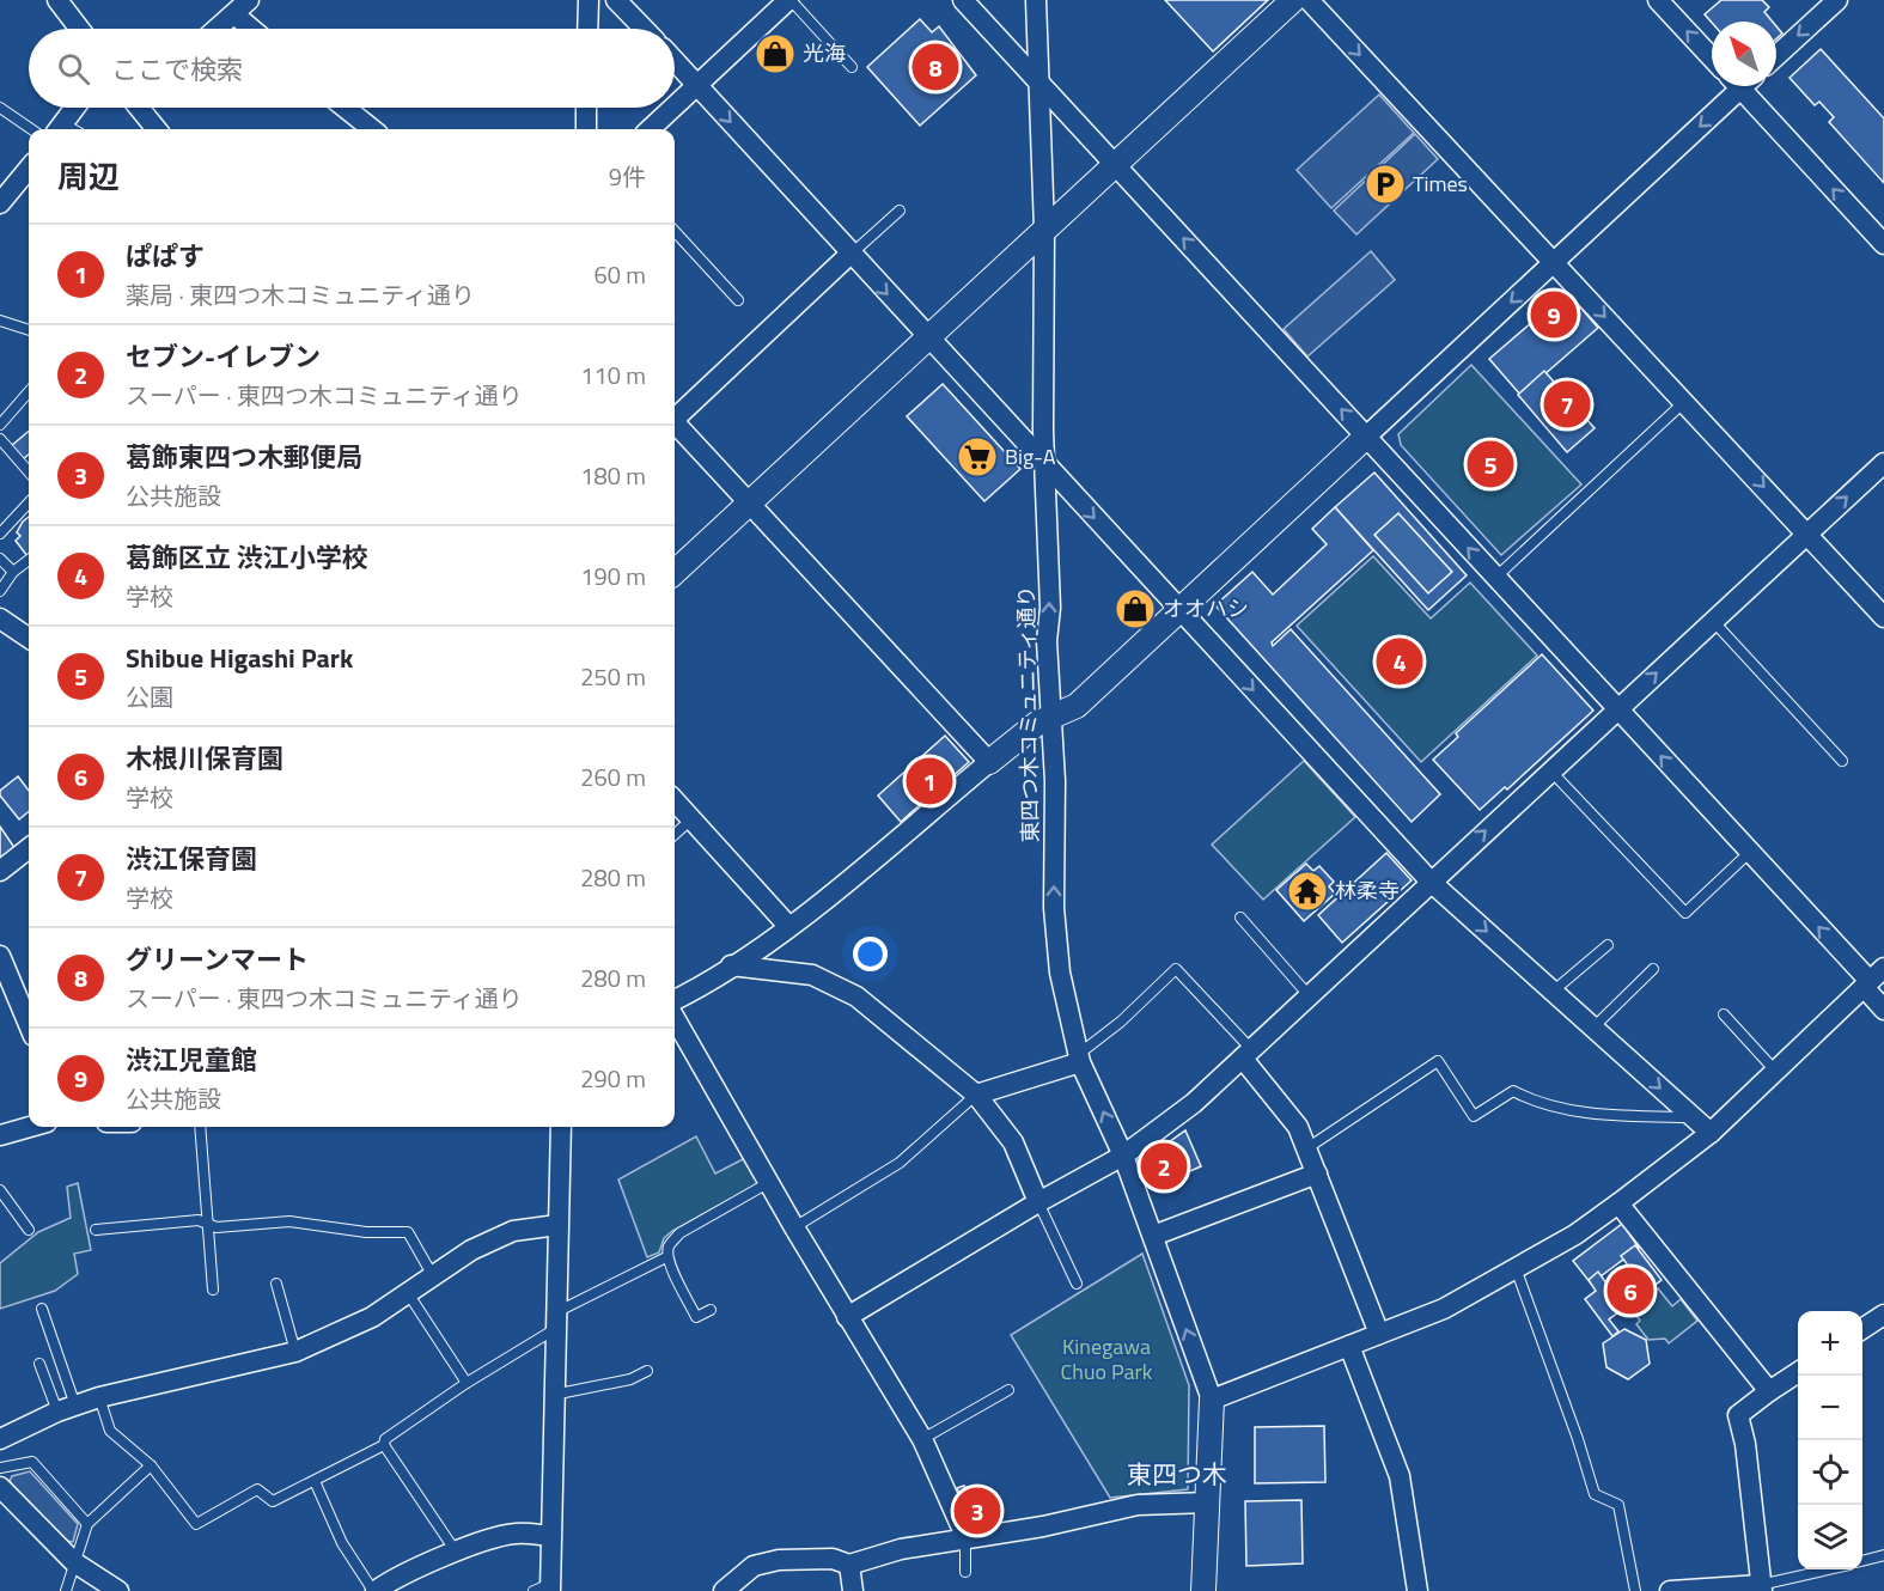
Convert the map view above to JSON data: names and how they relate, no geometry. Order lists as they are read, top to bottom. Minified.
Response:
{"streets":{"street":["東四つ木コミュニティ通り"]},"one_way":["東四つ木コミュニティ通り"],"districts":["東四つ木"],"parks":["Kinegawa Chuo Park"],"places":{"shop":["光海","オオハシ"],"parking":["Times"],"supermarket":["Big-A"],"temple":["林柔寺"]},"north":"top left","page":{"search":"ここで検索","pins":["8","9","7","5","4","1","2","6","3"],"heading":["周辺","9件"],"list":[{"mark":"1","name":"ぱぱす","note":"薬局 · 東四つ木コミュニティ通り","value":"60 m"},{"mark":"2","name":"セブン-イレブン","note":"スーパー · 東四つ木コミュニティ通り","value":"110 m"},{"mark":"3","name":"葛飾東四つ木郵便局","note":"公共施設","value":"180 m"},{"mark":"4","name":"葛飾区立 渋江小学校","note":"学校","value":"190 m"},{"mark":"5","name":"Shibue Higashi Park","note":"公園","value":"250 m"},{"mark":"6","name":"木根川保育園","note":"学校","value":"260 m"},{"mark":"7","name":"渋江保育園","note":"学校","value":"280 m"},{"mark":"8","name":"グリーンマート","note":"スーパー · 東四つ木コミュニティ通り","value":"280 m"},{"mark":"9","name":"渋江児童館","note":"公共施設","value":"290 m"}],"map_buttons":["+","−"]}}
